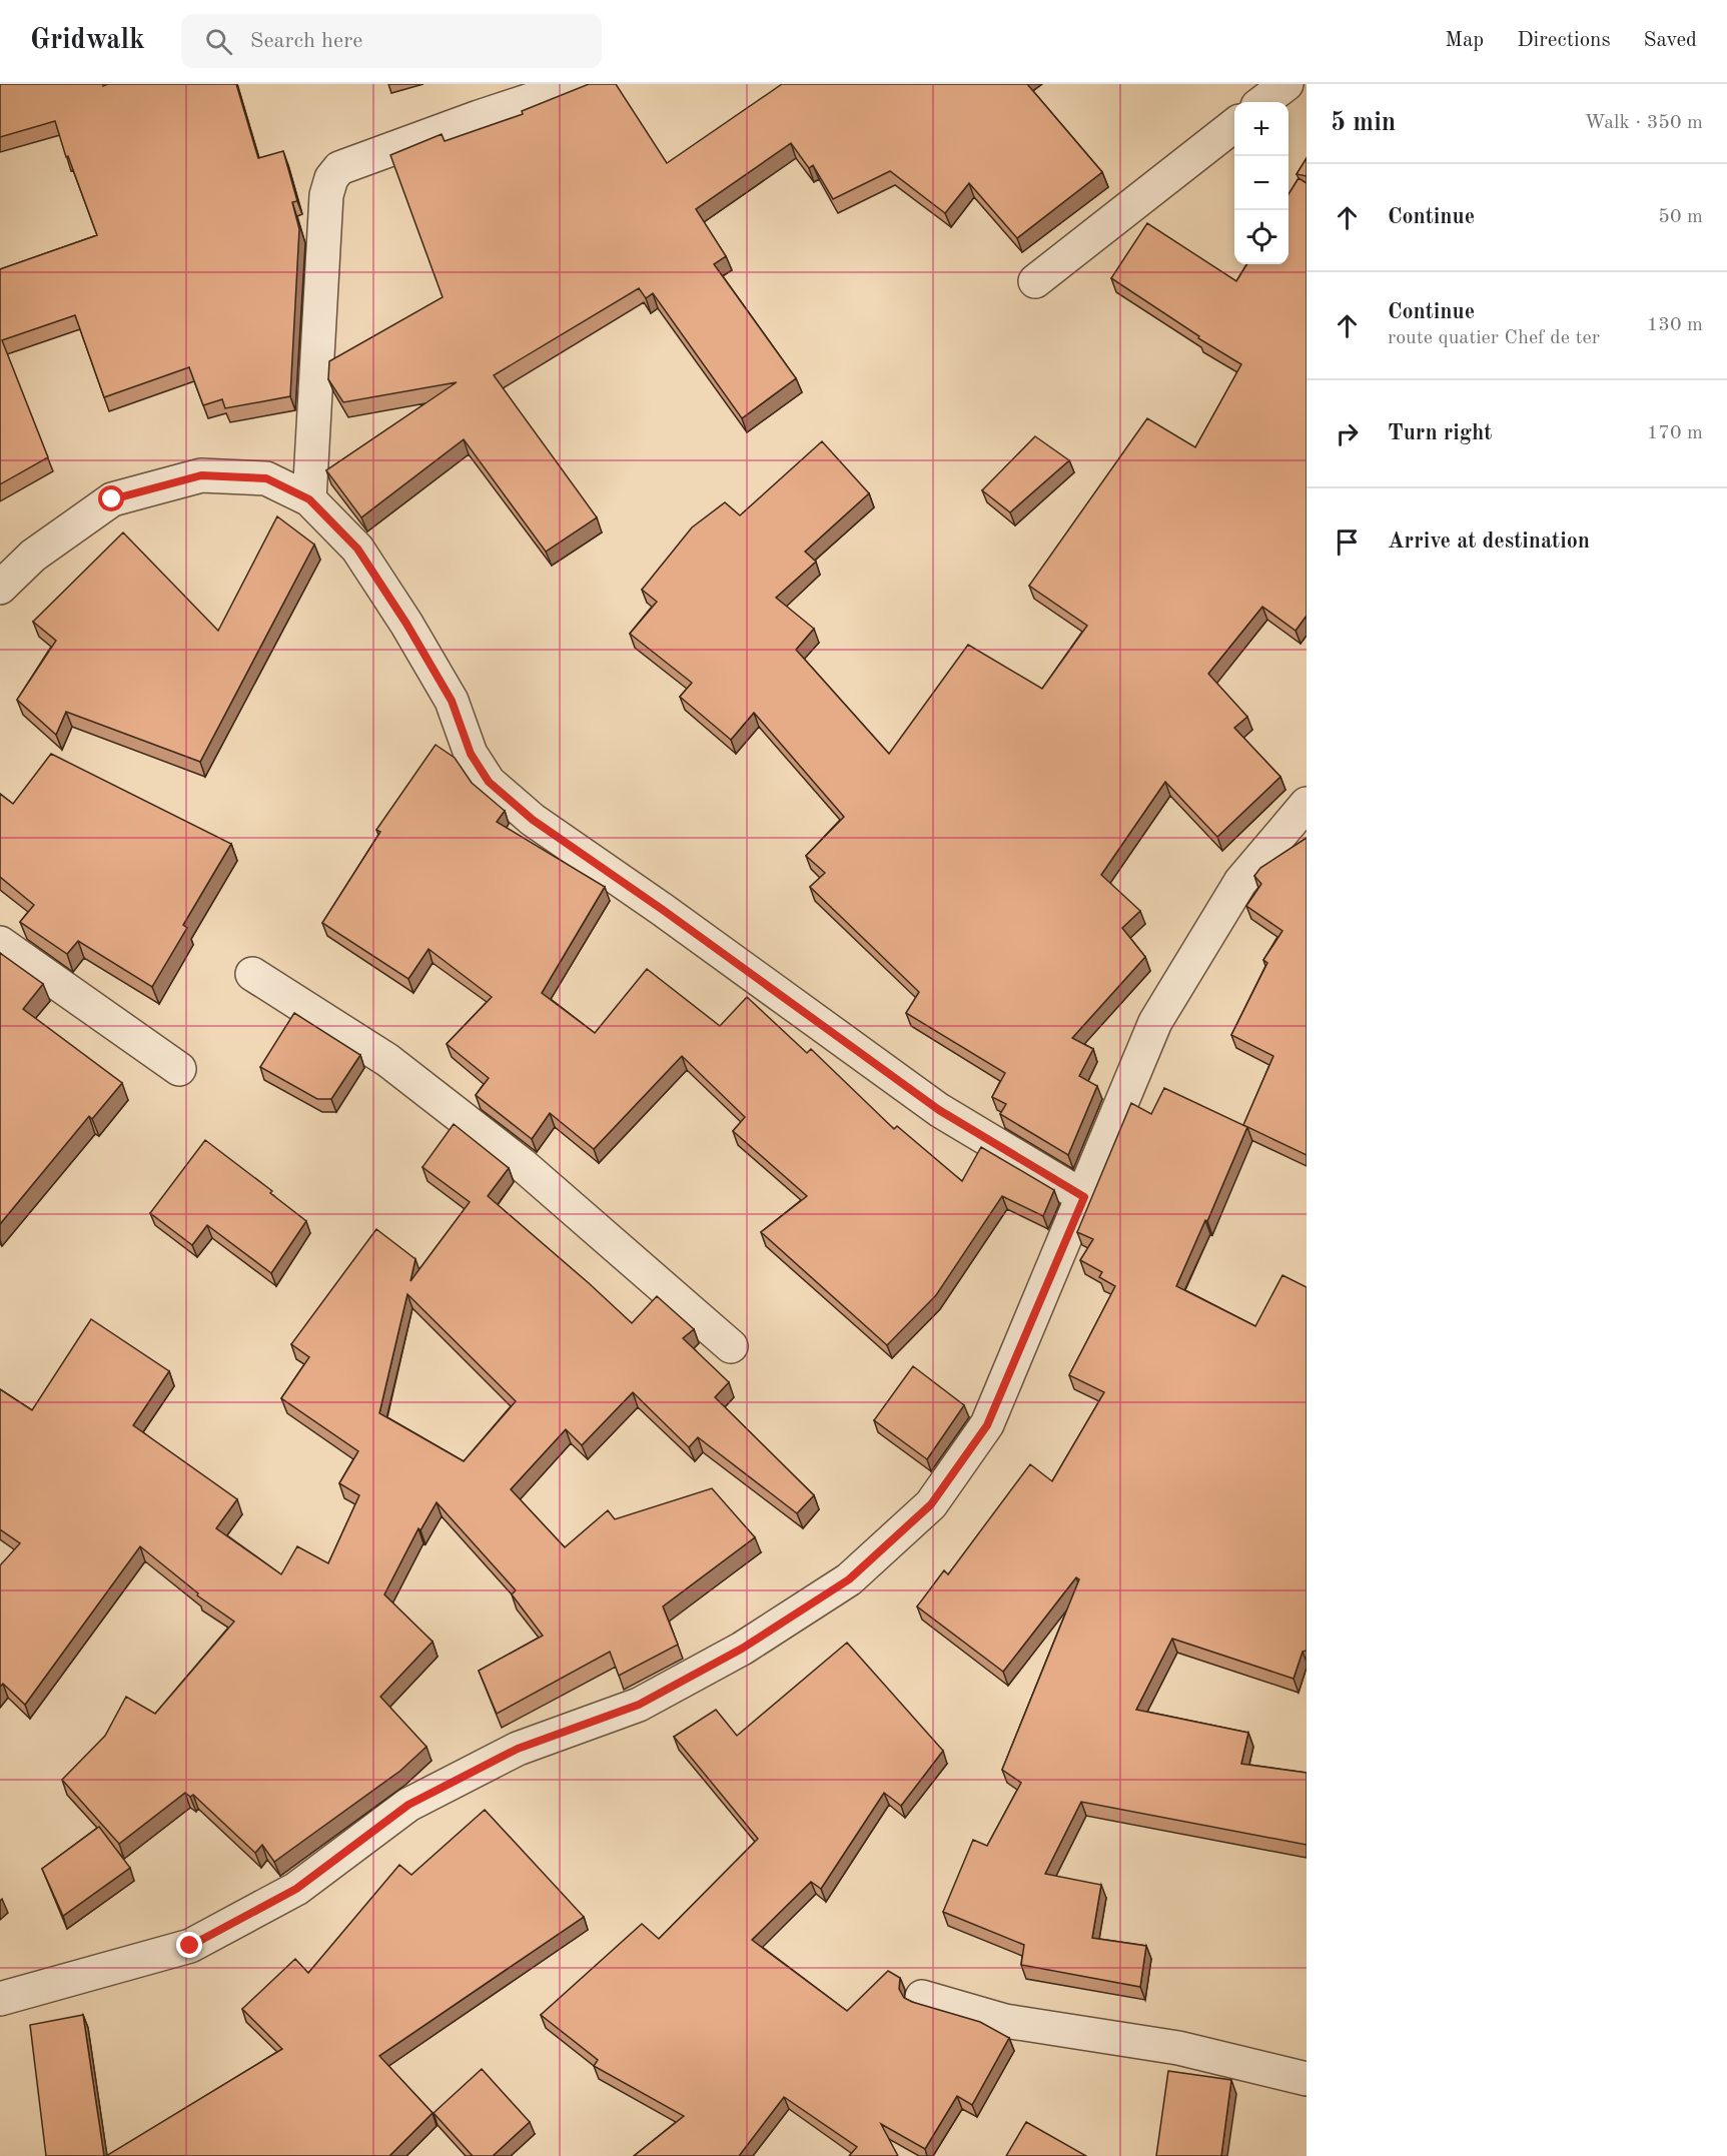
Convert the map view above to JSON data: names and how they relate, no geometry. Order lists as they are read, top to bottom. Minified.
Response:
{"page":{"header":"Gridwalk","search":"Search here","nav":["Map","Directions","Saved"],"heading":["5 min","Walk · 350 m"],"map_buttons":["+","−"],"list":[["Continue","50 m"],["Continue","route quatier Chef de ter","130 m"],["Turn right","170 m"],"Arrive at destination"]}}
